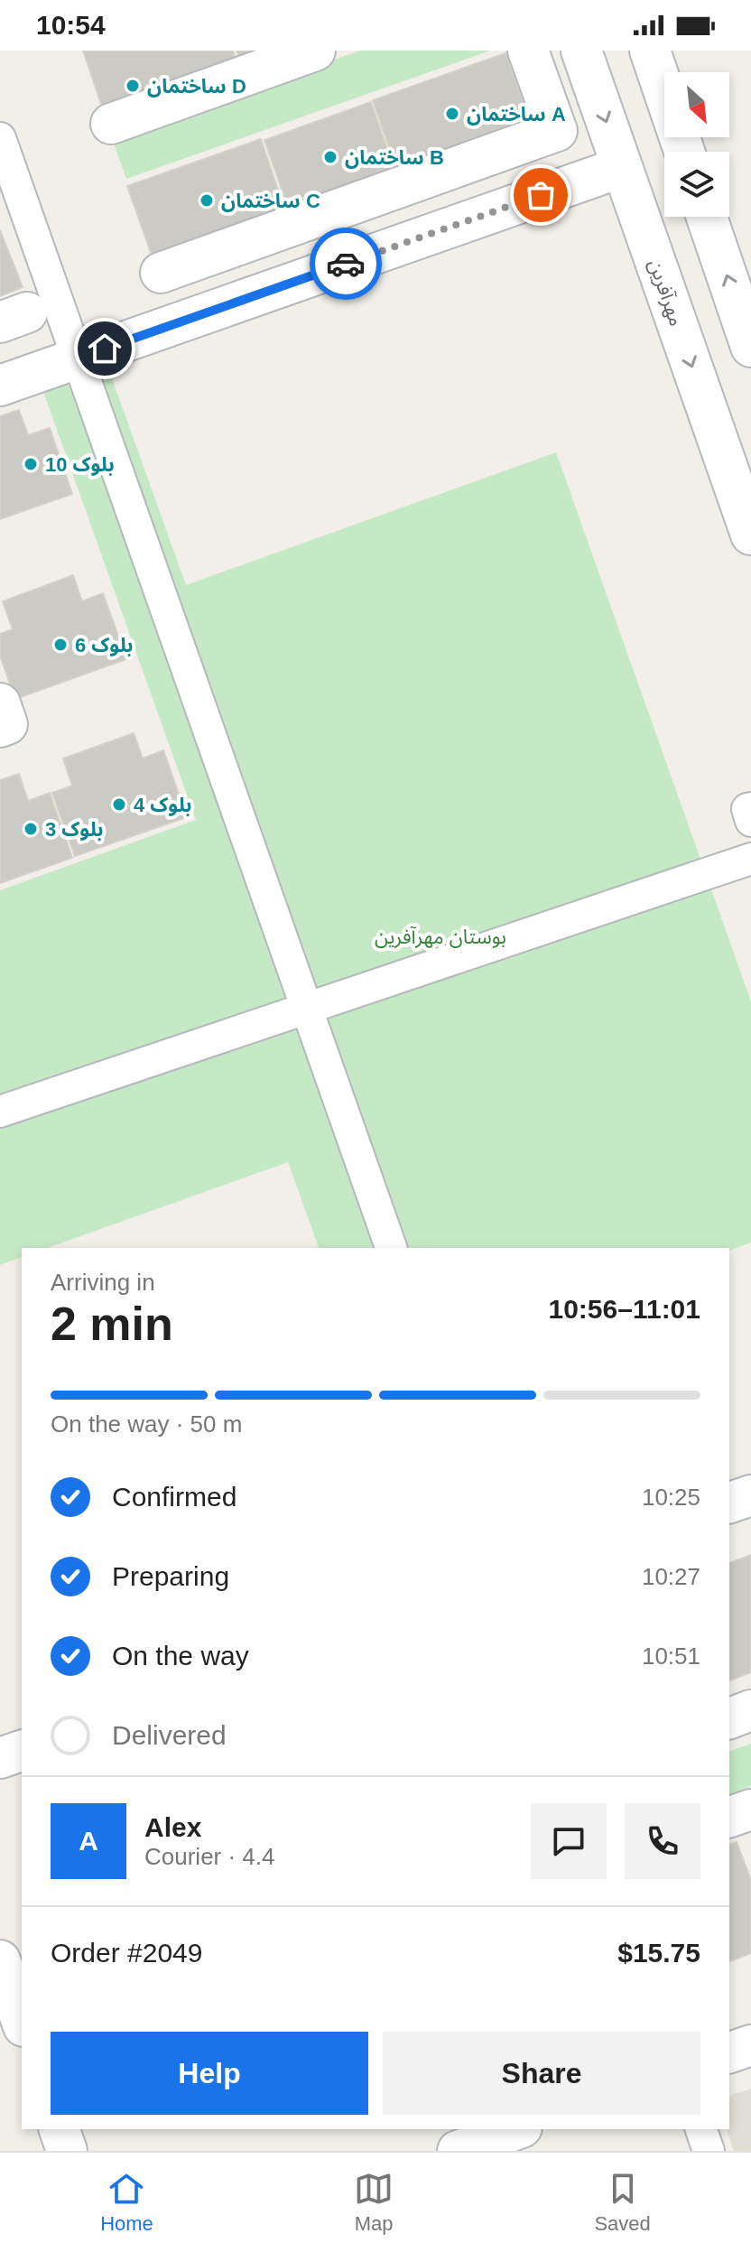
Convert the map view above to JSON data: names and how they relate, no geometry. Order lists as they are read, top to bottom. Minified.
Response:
{"streets":{"street":["مهرآفرین"]},"parks":["بوستان مهرآفرین"],"places":["ساختمان D","ساختمان A","ساختمان B","ساختمان C","بلوک 10","بلوک 6","بلوک 4","بلوک 3"],"north":"bottom right","page":{"status":"10:54","heading":["2 min","Arriving in","10:56–11:01"],"panel":["Alex","Courier · 4.4","Order #2049","$15.75"],"bar":"On the way · 50 m","list":[["Confirmed","10:25"],["Preparing","10:27"],["On the way","10:51"],"Delivered"],"round":"A","buttons":["Help","Share"],"tabs":["Home","Map","Saved"]}}
